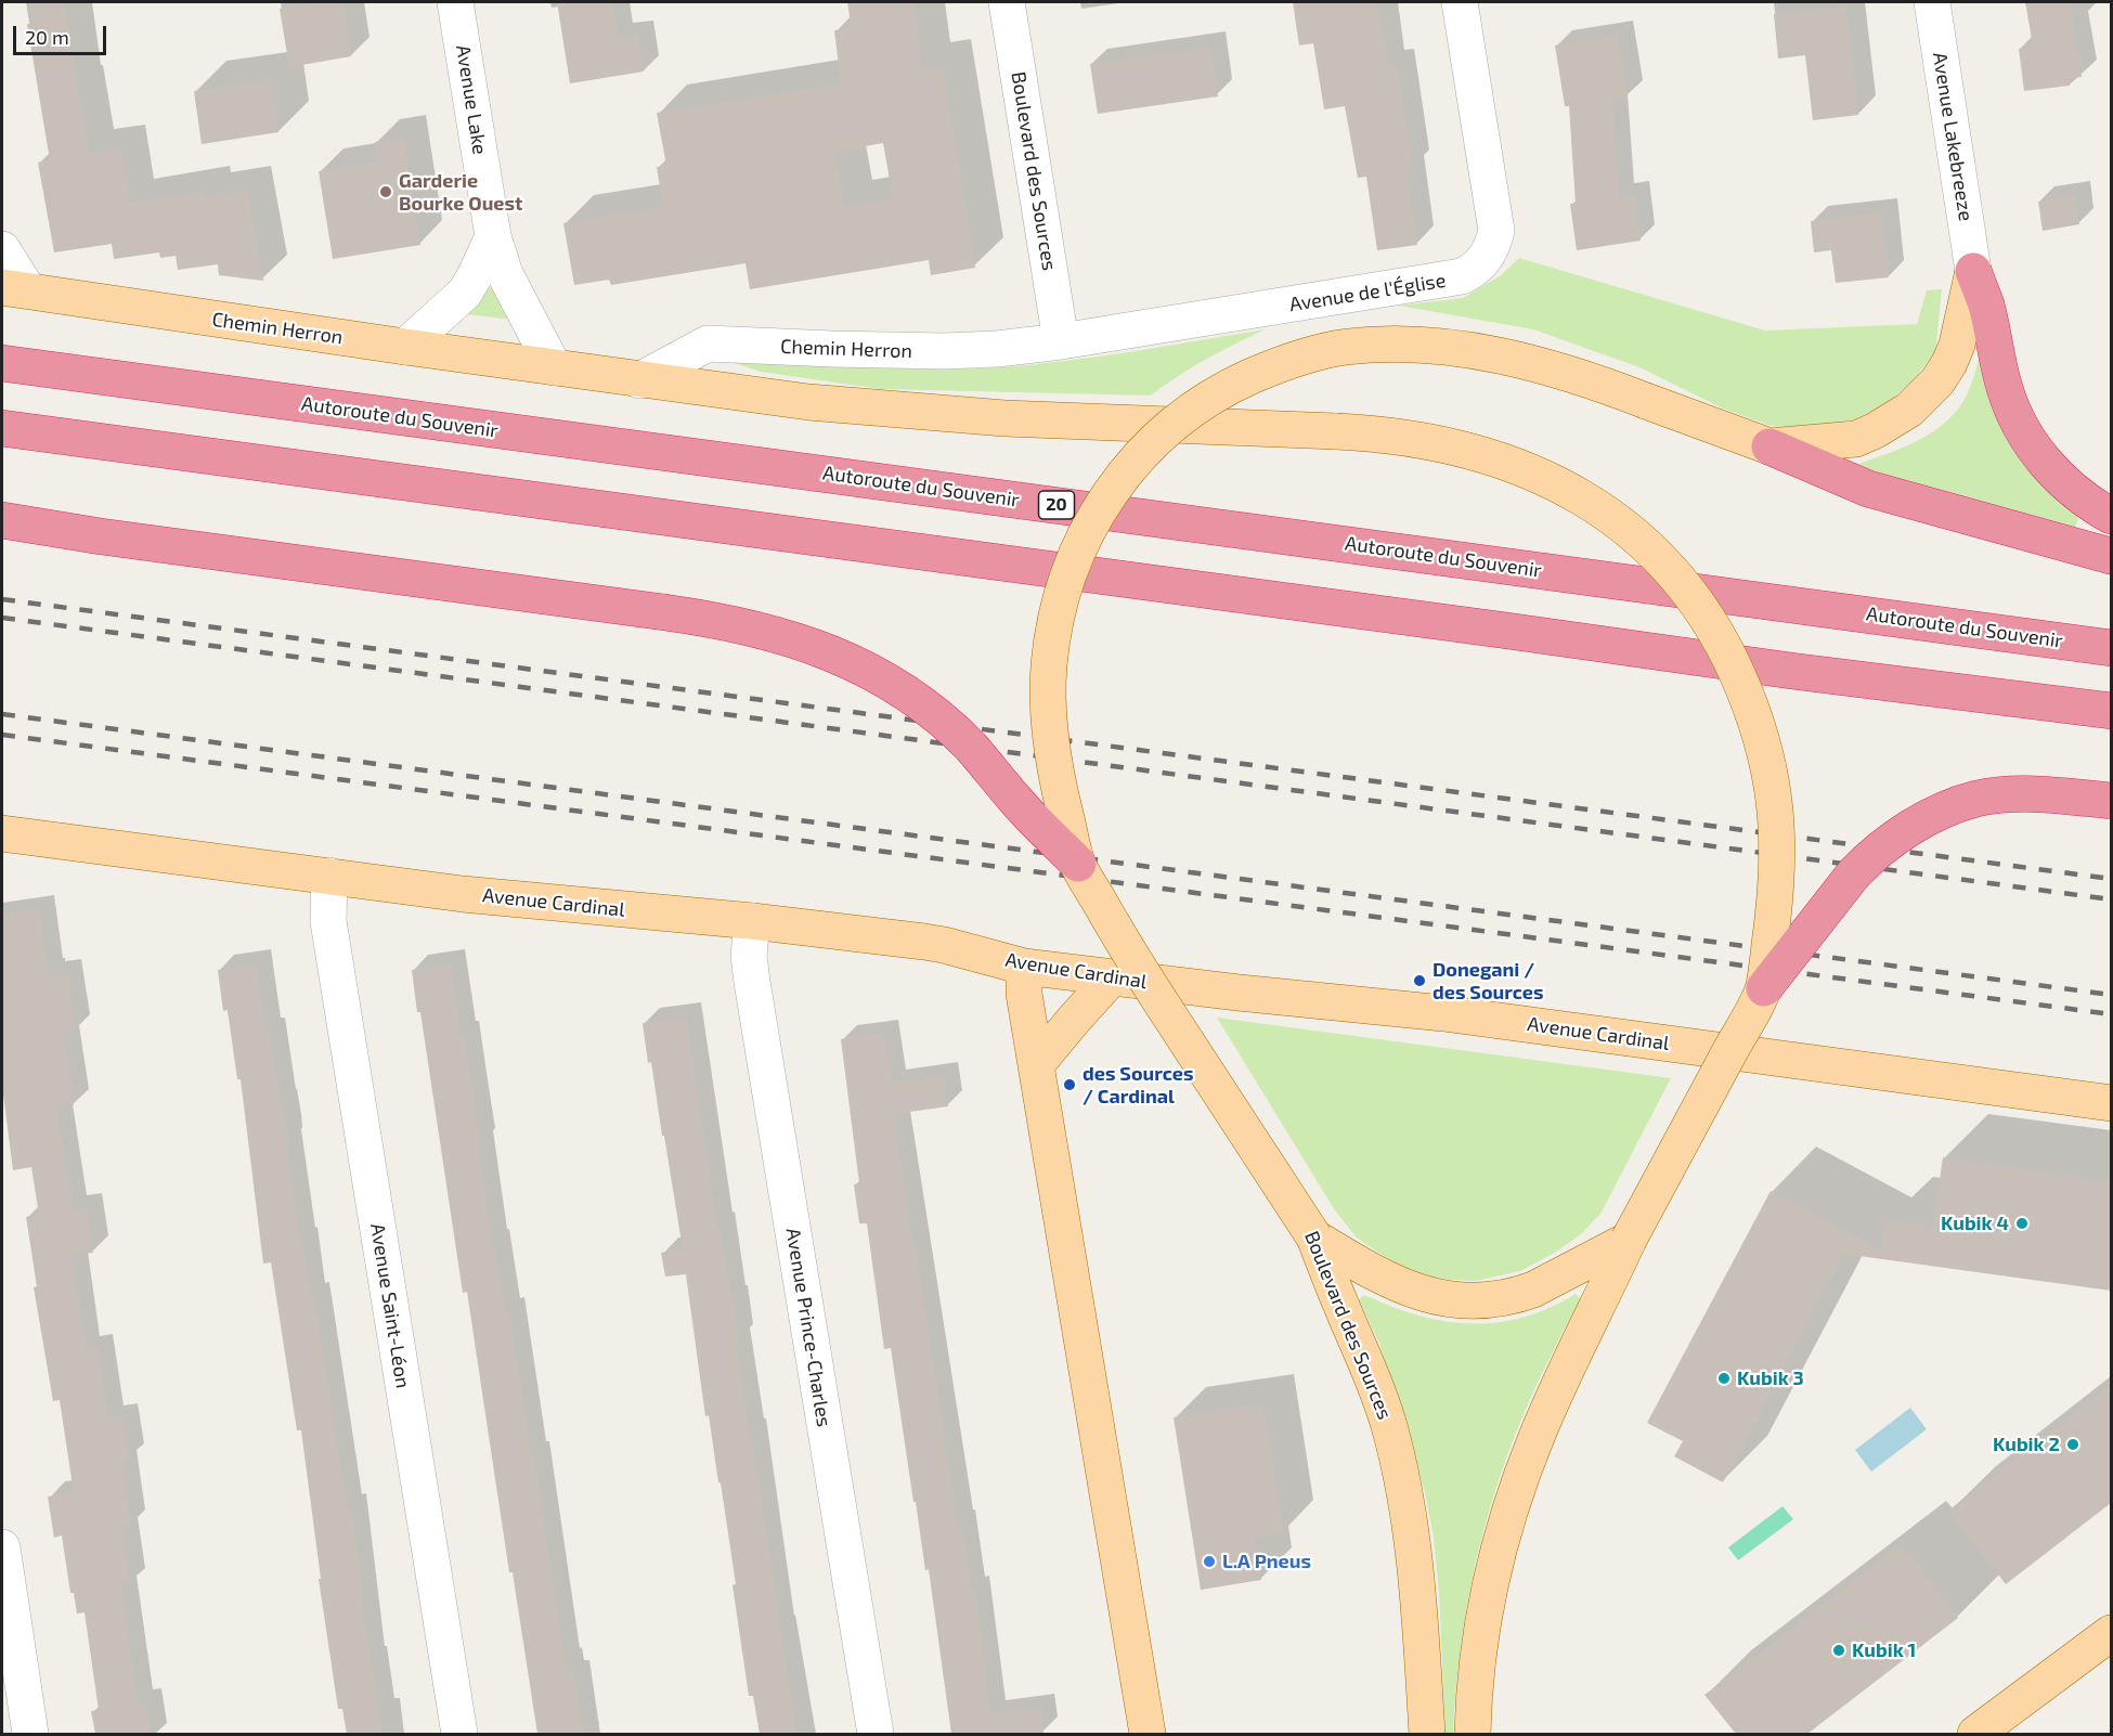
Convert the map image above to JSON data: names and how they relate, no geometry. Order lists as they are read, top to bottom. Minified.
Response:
{"streets":{"highway":["Autoroute du Souvenir","20"],"main road":["Boulevard des Sources","Chemin Herron","Avenue Cardinal"],"street":["Avenue Lake","Avenue Lakebreeze","Avenue de l'Église","Avenue Saint-Léon","Avenue Prince-Charles"]},"crossings":[["Avenue Lake","Chemin Herron"],["Boulevard des Sources","Avenue de l'Église"],["Boulevard des Sources","Chemin Herron"],["Avenue de l'Église","Chemin Herron"],["Avenue Cardinal","Avenue Saint-Léon"],["Avenue Cardinal","Avenue Prince-Charles"]],"places":["Garderie Bourke Ouest","Donegani / des Sources","des Sources / Cardinal","Kubik 4","Kubik 3","Kubik 2","L.A Pneus","Kubik 1"],"scale_bar":"20 m"}
